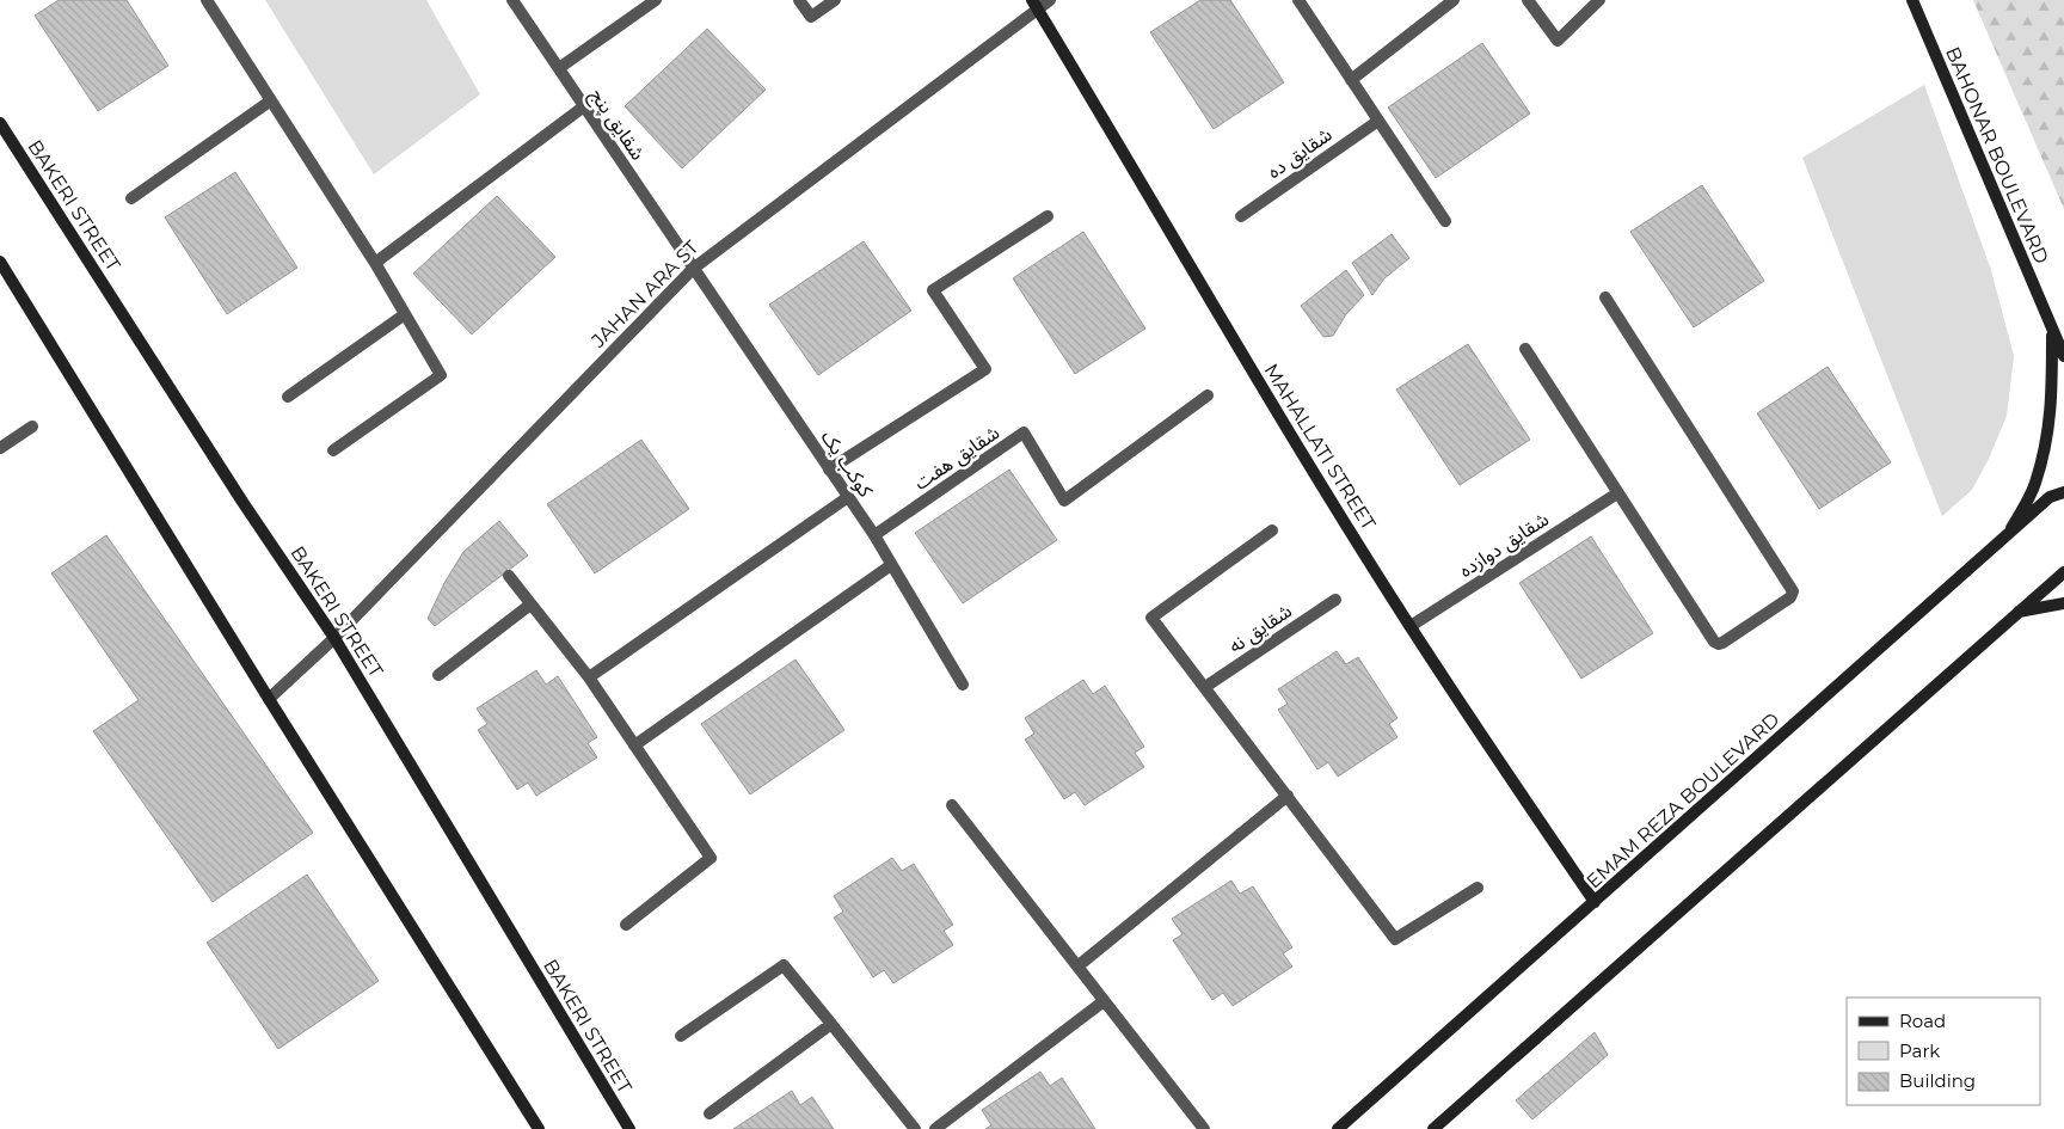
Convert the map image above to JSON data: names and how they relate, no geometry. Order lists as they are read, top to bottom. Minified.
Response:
{"streets":{"street":["شقایق پنج","شقایق ده","BAHONAR BOULEVARD","BAKERI STREET","JAHAN ARA ST","MAHALLATI STREET","شقایق هفت","کوکب یک","شقایق دوازده","شقایق نه","EMAM REZA BOULEVARD"]},"crossings":[["شقایق پنج","JAHAN ARA ST"],["شقایق پنج","کوکب یک"],["BAKERI STREET","JAHAN ARA ST"],["JAHAN ARA ST","MAHALLATI STREET"],["JAHAN ARA ST","کوکب یک"],["MAHALLATI STREET","شقایق دوازده"],["MAHALLATI STREET","EMAM REZA BOULEVARD"],["شقایق هفت","کوکب یک"]],"legend":["Road","Park","Building"]}
